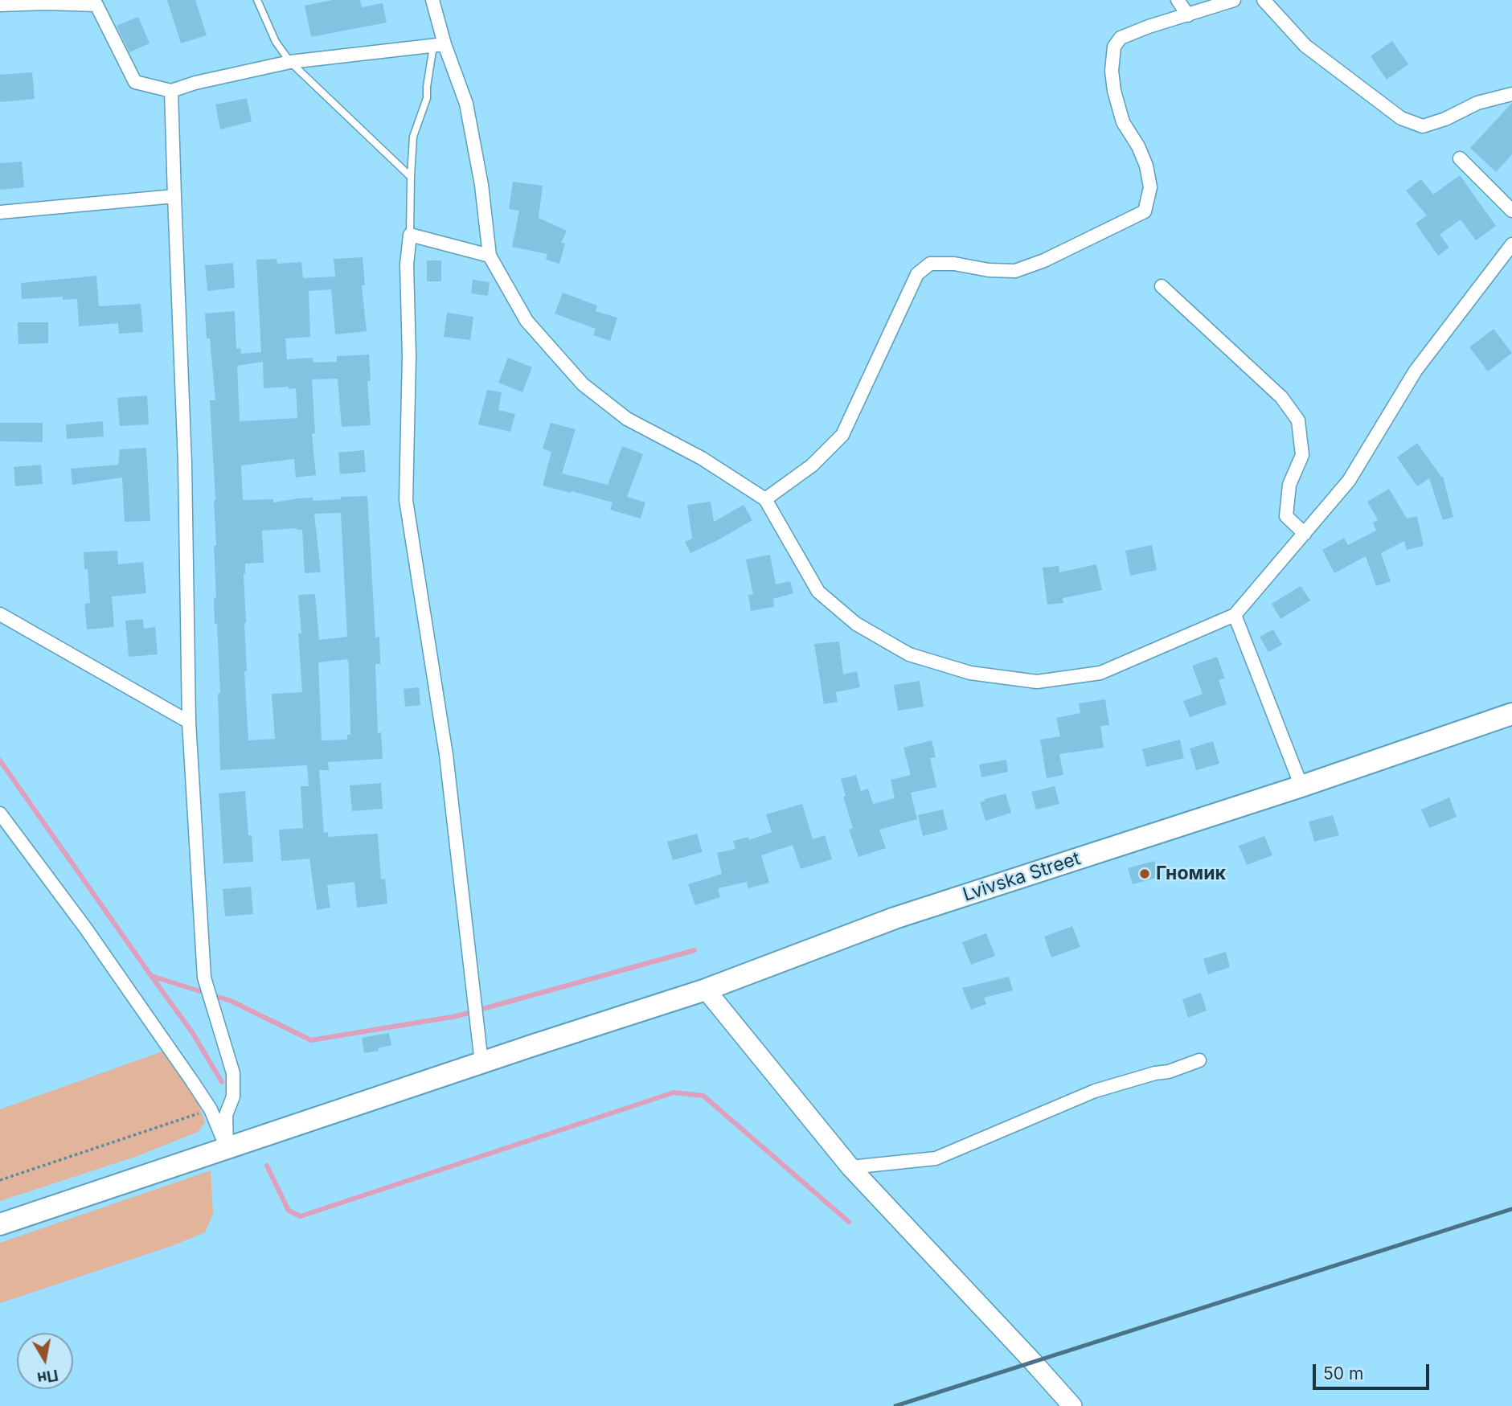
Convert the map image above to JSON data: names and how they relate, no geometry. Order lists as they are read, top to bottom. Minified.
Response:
{"streets":{"main road":["Lvivska Street"]},"places":["Гномик"],"scale_bar":"50 m","north":"bottom"}
